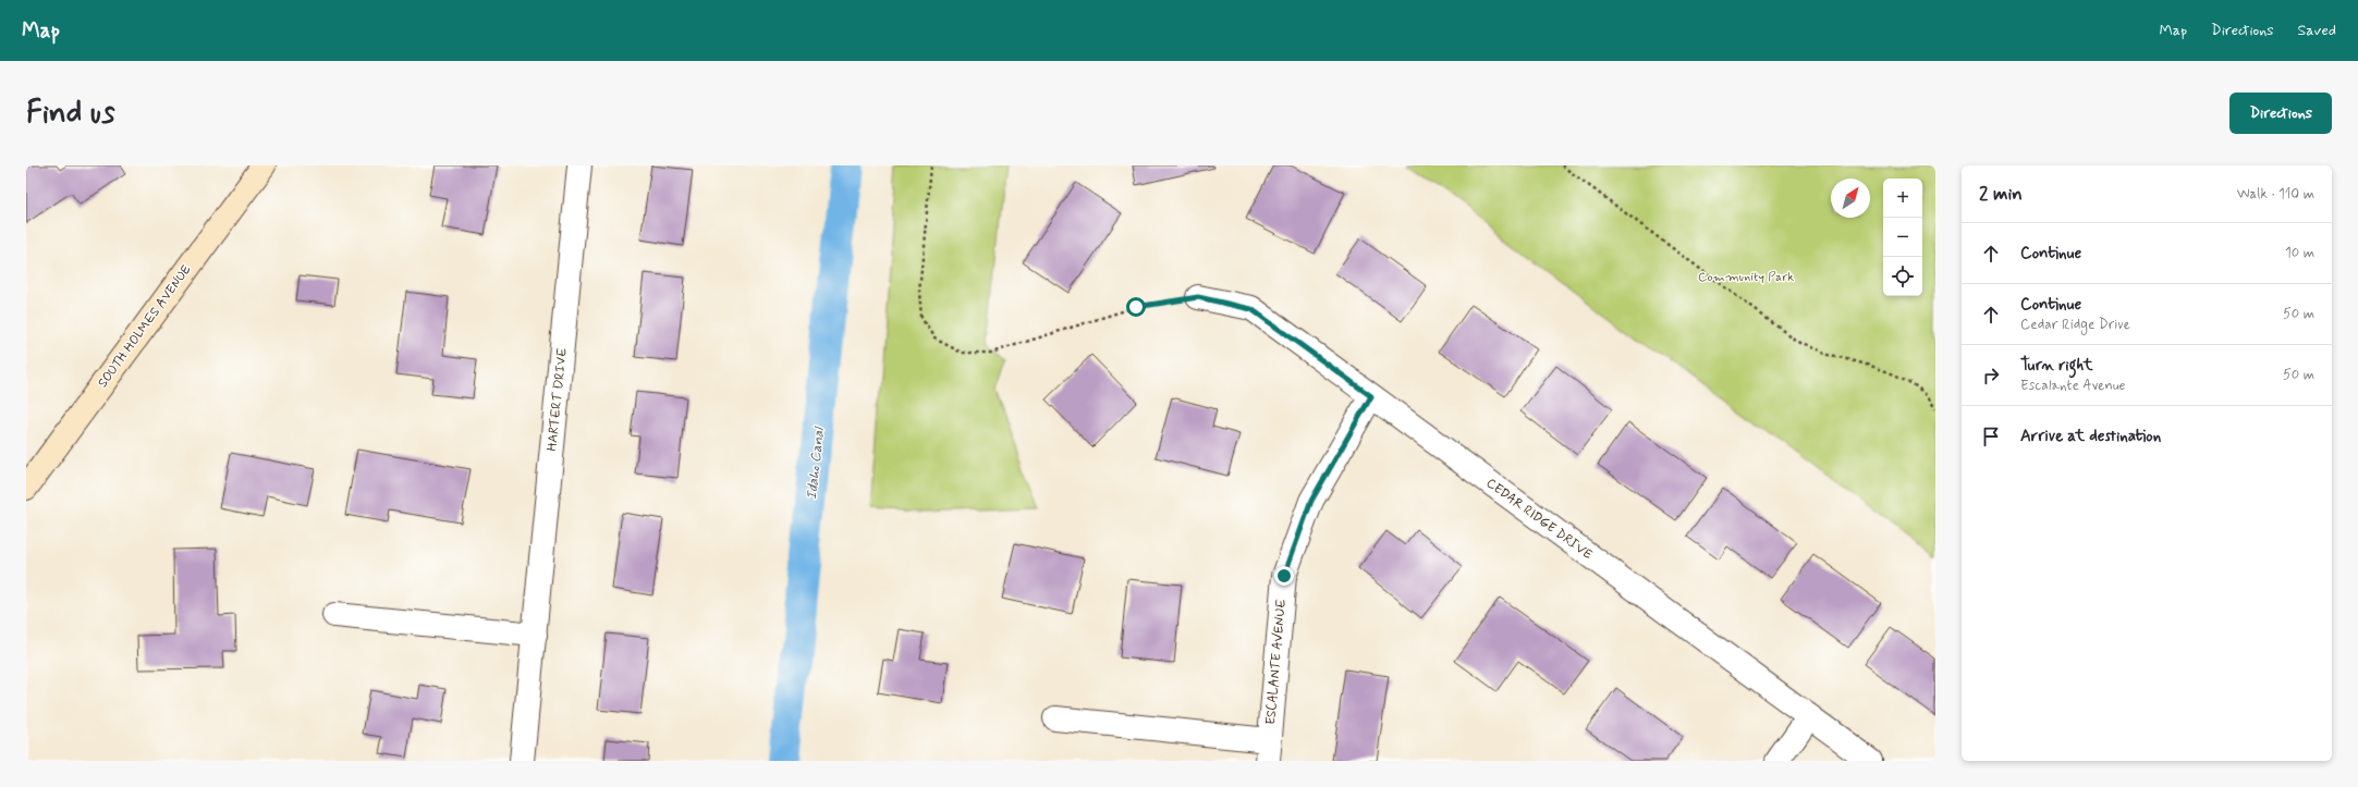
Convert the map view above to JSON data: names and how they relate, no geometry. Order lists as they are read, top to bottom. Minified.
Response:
{"streets":{"main road":["SOUTH HOLMES AVENUE"],"street":["HARTERT DRIVE","CEDAR RIDGE DRIVE","ESCALANTE AVENUE"]},"crossings":[["CEDAR RIDGE DRIVE","ESCALANTE AVENUE"]],"water":["Idaho Canal"],"parks":["Community Park"],"north":"top right","page":{"header":"Map","nav":["Map","Directions","Saved"],"buttons":"Directions","title":"Find us","heading":["2 min","Walk · 110 m"],"map_buttons":["+","−"],"list":[["Continue","10 m"],["Continue","Cedar Ridge Drive","50 m"],["Turn right","Escalante Avenue","50 m"],"Arrive at destination"]}}
